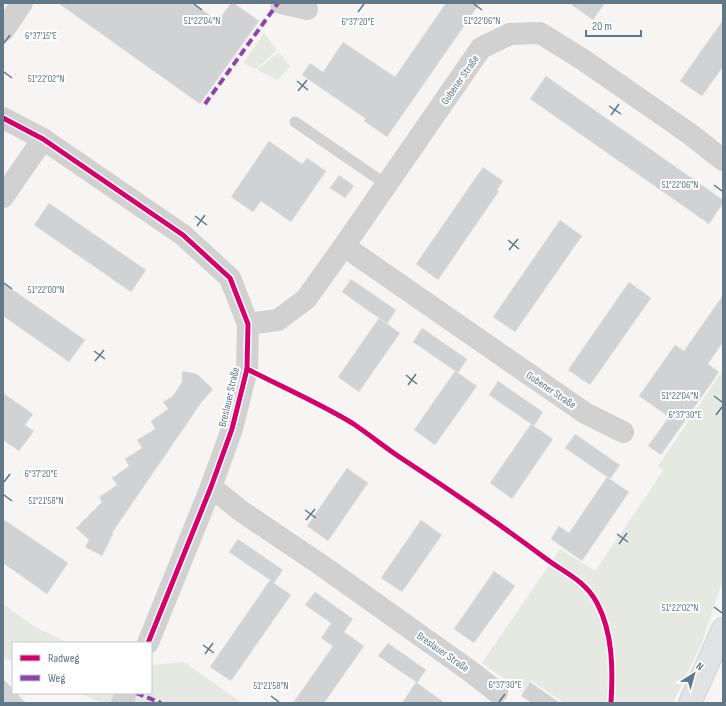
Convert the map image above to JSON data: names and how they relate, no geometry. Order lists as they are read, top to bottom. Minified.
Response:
{"streets":{"street":["Gubener Straße","Breslauer Straße"]},"crossings":[["Gubener Straße","Breslauer Straße"]],"legend":["Radweg","Weg"],"scale_bar":"20 m","north":"top right","coordinates":["51°22'06\"N","51°22'04\"N","6°37'20\"E","6°37'15\"E","51°22'02\"N","51°22'00\"N","6°37'30\"E","51°21'58\"N"]}
